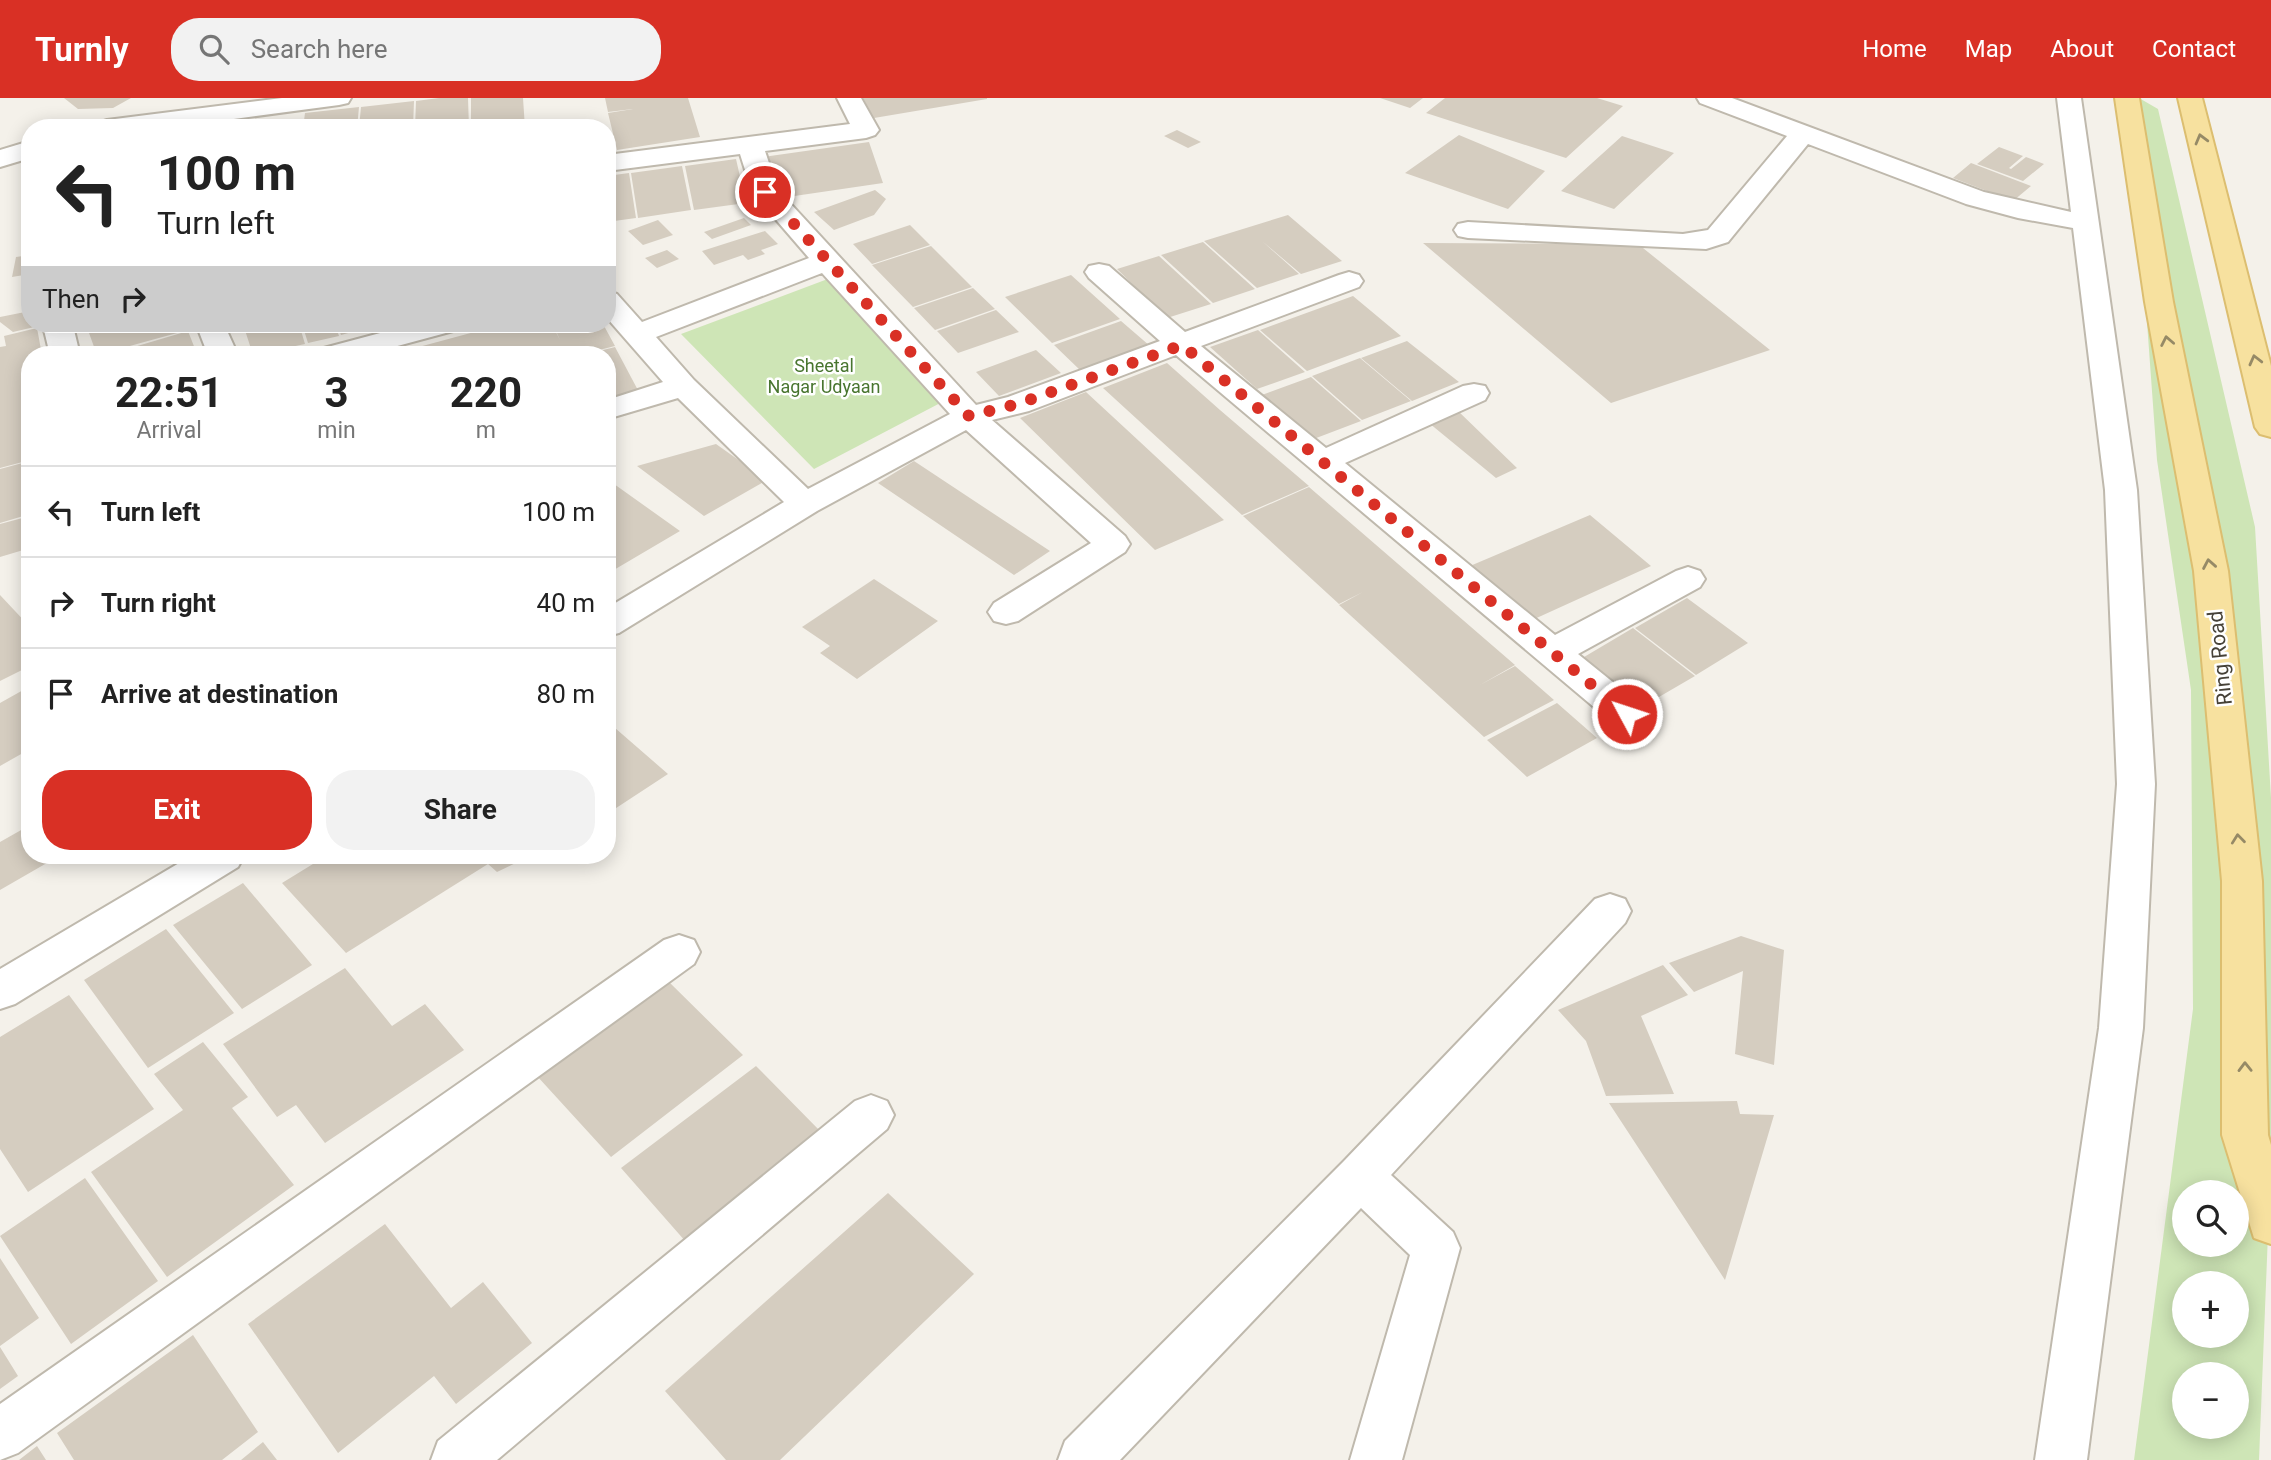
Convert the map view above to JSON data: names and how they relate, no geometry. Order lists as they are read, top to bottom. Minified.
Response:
{"streets":{"main road":["Ring Road"]},"one_way":["Ring Road"],"parks":["Sheetal Nagar Udyaan"],"page":{"header":"Turnly","search":"Search here","nav":["Home","Map","About","Contact"],"turn":["100 m","Turn left"],"then":"Then","eta":["22:51","Arrival","3","min","220","m"],"list":[{"name":"Turn left","value":"100 m"},{"name":"Turn right","value":"40 m"},{"name":"Arrive at destination","value":"80 m"}],"buttons":["Exit","Share"],"map_buttons":["+","−"]}}
